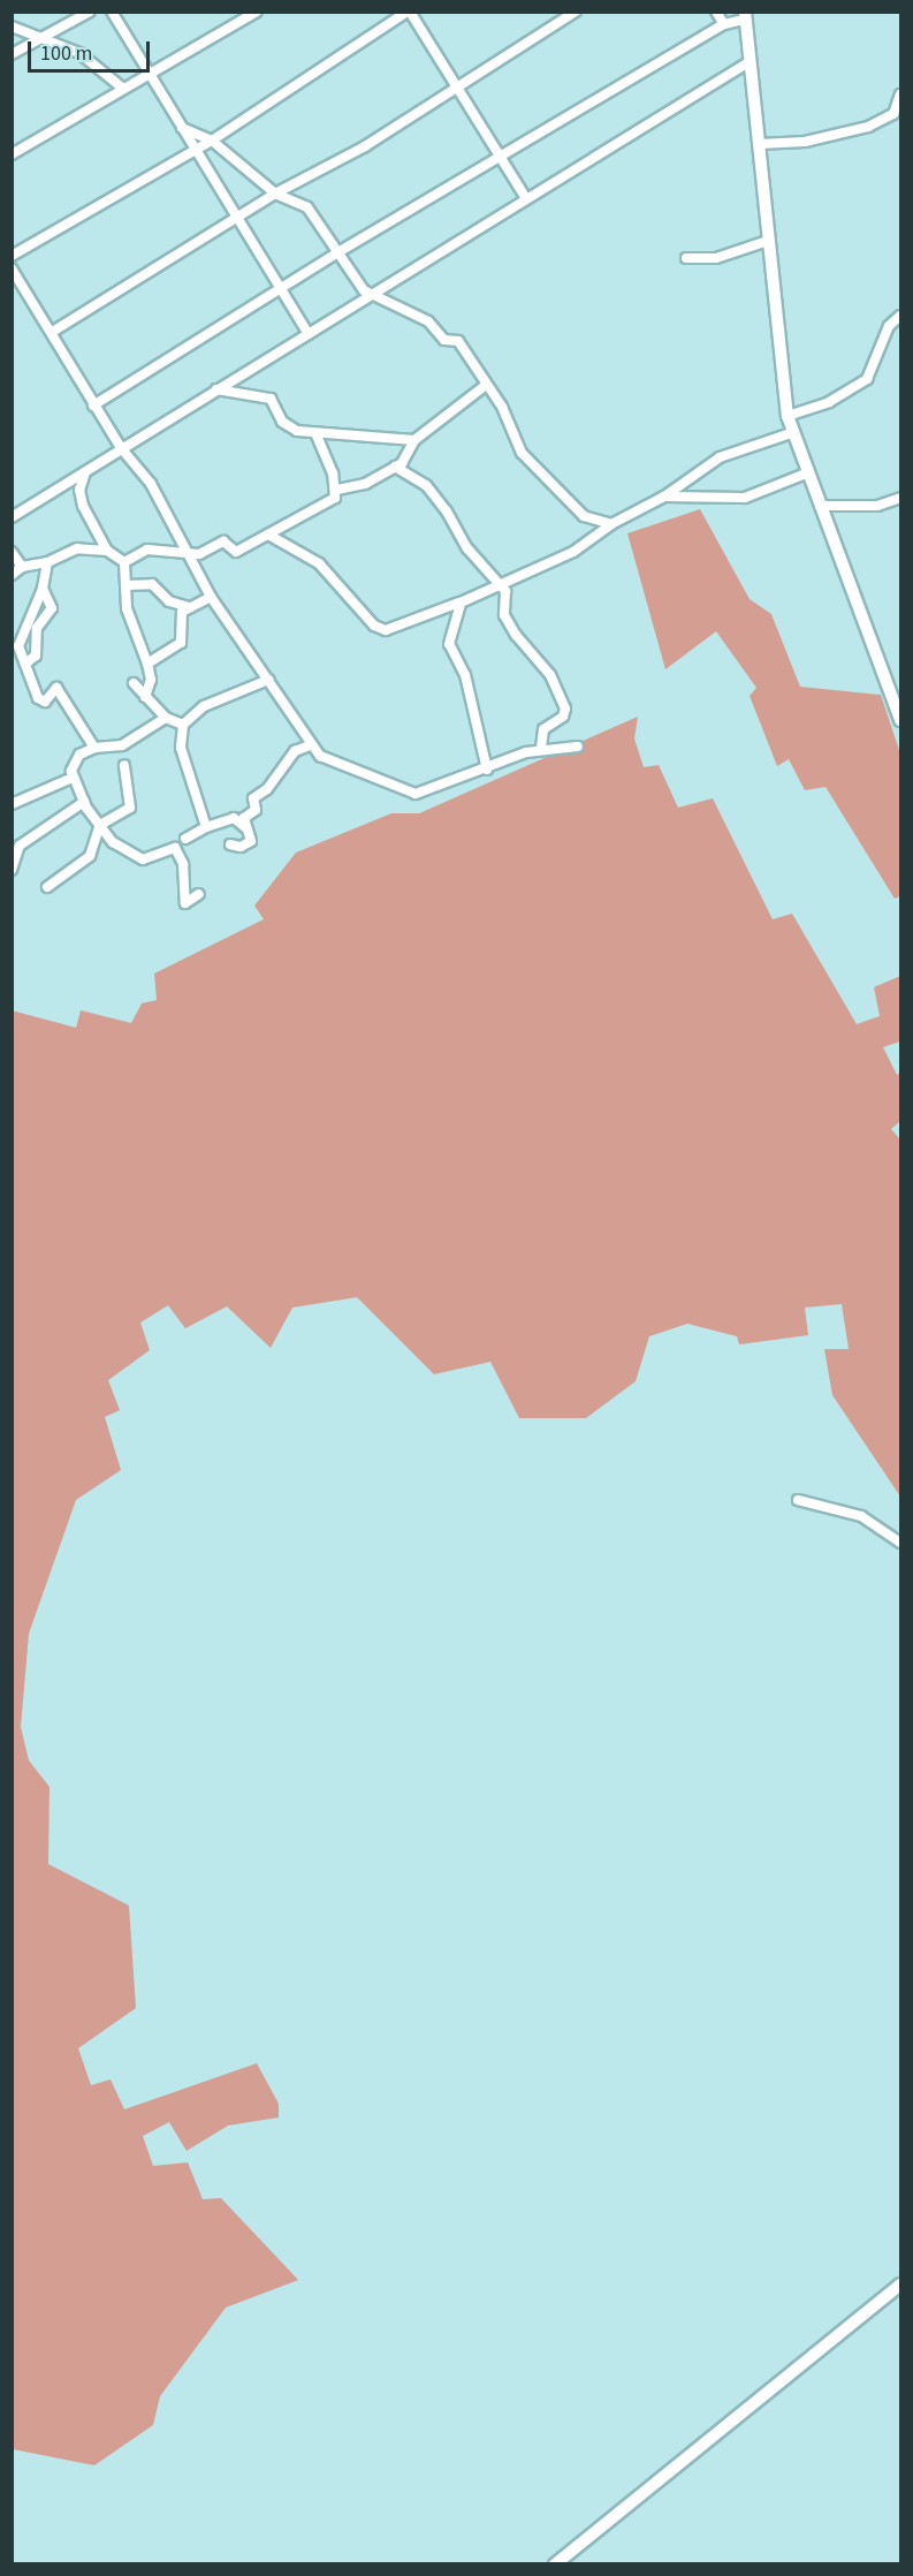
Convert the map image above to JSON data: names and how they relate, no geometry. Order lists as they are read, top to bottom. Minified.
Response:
{"scale_bar":"100 m"}
